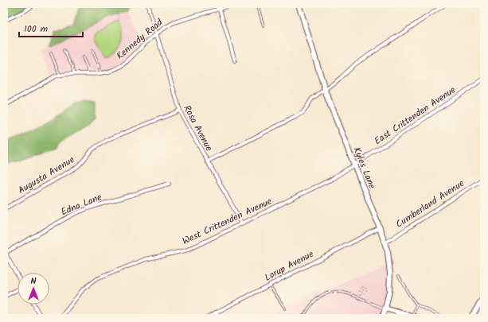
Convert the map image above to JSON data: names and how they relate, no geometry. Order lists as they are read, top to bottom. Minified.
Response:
{"streets":{"main road":["Kyles Lane"],"street":["Kennedy Road","East Crittenden Avenue","Rosa Avenue","Augusta Avenue","Cumberland Avenue","Edna Lane","West Crittenden Avenue","Lorup Avenue"]},"crossings":[["Kennedy Road","Rosa Avenue"],["East Crittenden Avenue","Kyles Lane"],["East Crittenden Avenue","West Crittenden Avenue"],["Rosa Avenue","Augusta Avenue"],["Rosa Avenue","West Crittenden Avenue"],["Kyles Lane","Cumberland Avenue"],["Kyles Lane","West Crittenden Avenue"],["Kyles Lane","Lorup Avenue"]],"scale_bar":"100 m","north":"top"}
